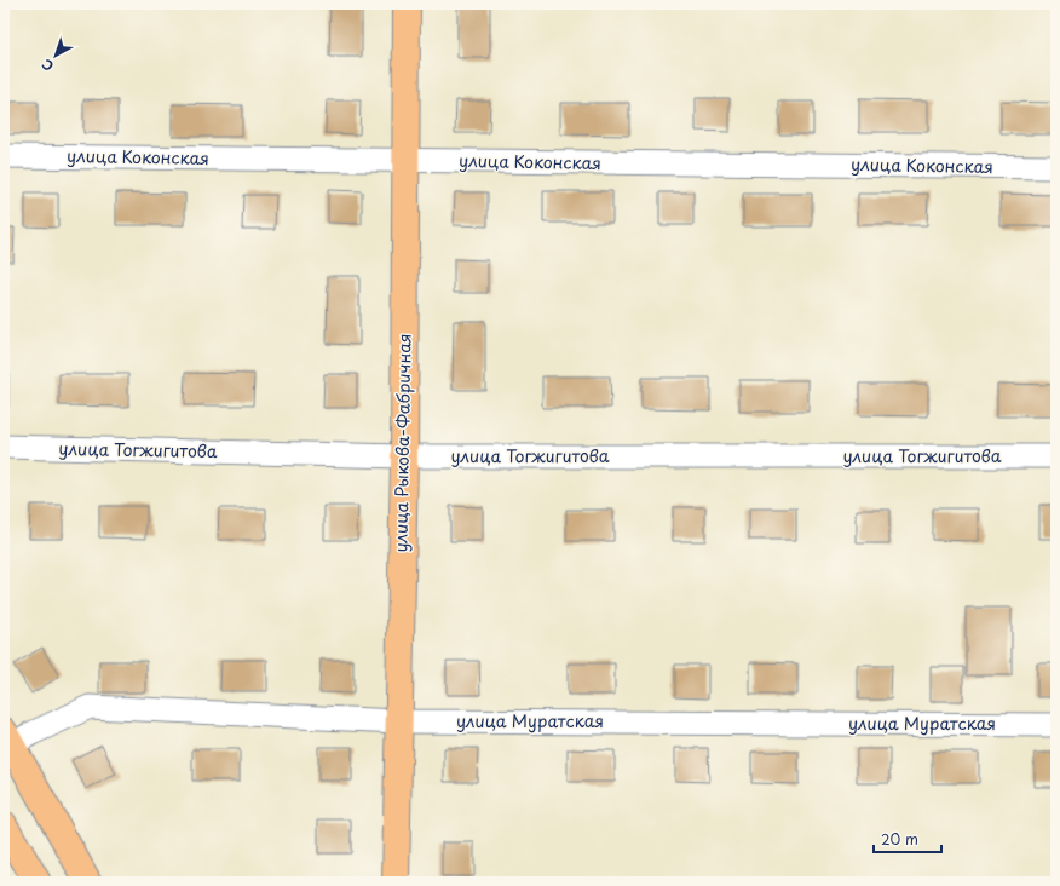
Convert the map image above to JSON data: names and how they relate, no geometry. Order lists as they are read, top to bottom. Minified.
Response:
{"streets":{"main road":["улица Рыкова-Фабричная"],"street":["улица Коконская","улица Тогжигитова","улица Муратская"]},"crossings":[["улица Коконская","улица Рыкова-Фабричная"],["улица Рыкова-Фабричная","улица Тогжигитова"],["улица Рыкова-Фабричная","улица Муратская"]],"scale_bar":"20 m","north":"bottom left"}
